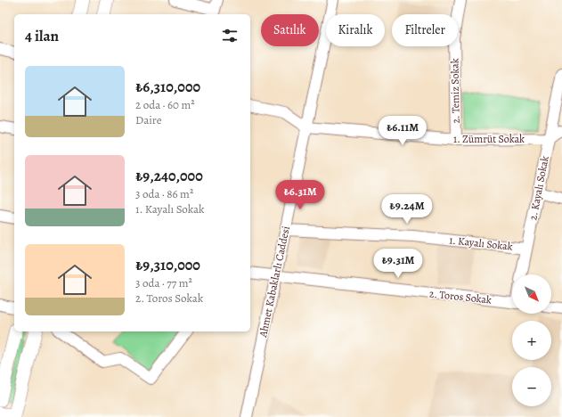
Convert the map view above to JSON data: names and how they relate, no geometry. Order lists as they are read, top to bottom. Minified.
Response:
{"streets":{"street":["2. Temiz Sokak","1. Zümrüt Sokak","2. Kayalı Sokak","1. Kayalı Sokak","Ahmet Kabaklarlı Caddesi","2. Toros Sokak"]},"crossings":[["2. Temiz Sokak","1. Zümrüt Sokak"],["1. Zümrüt Sokak","2. Kayalı Sokak"],["1. Zümrüt Sokak","Ahmet Kabaklarlı Caddesi"],["2. Kayalı Sokak","1. Kayalı Sokak"],["1. Kayalı Sokak","Ahmet Kabaklarlı Caddesi"],["Ahmet Kabaklarlı Caddesi","2. Toros Sokak"]],"north":"bottom right","page":{"chip":["Satılık","Kiralık","Filtreler"],"heading":"4 ilan","list":[{"name":"₺6,310,000","note":"2 oda · 60 m² · Daire"},{"name":"₺9,240,000","note":"3 oda · 86 m² · 1. Kayalı Sokak"},{"name":"₺9,310,000","note":"3 oda · 77 m² · 2. Toros Sokak"}],"price":["₺6.11M","₺6.31M","₺9.24M","₺9.31M"],"map_buttons":["+","−"]}}
